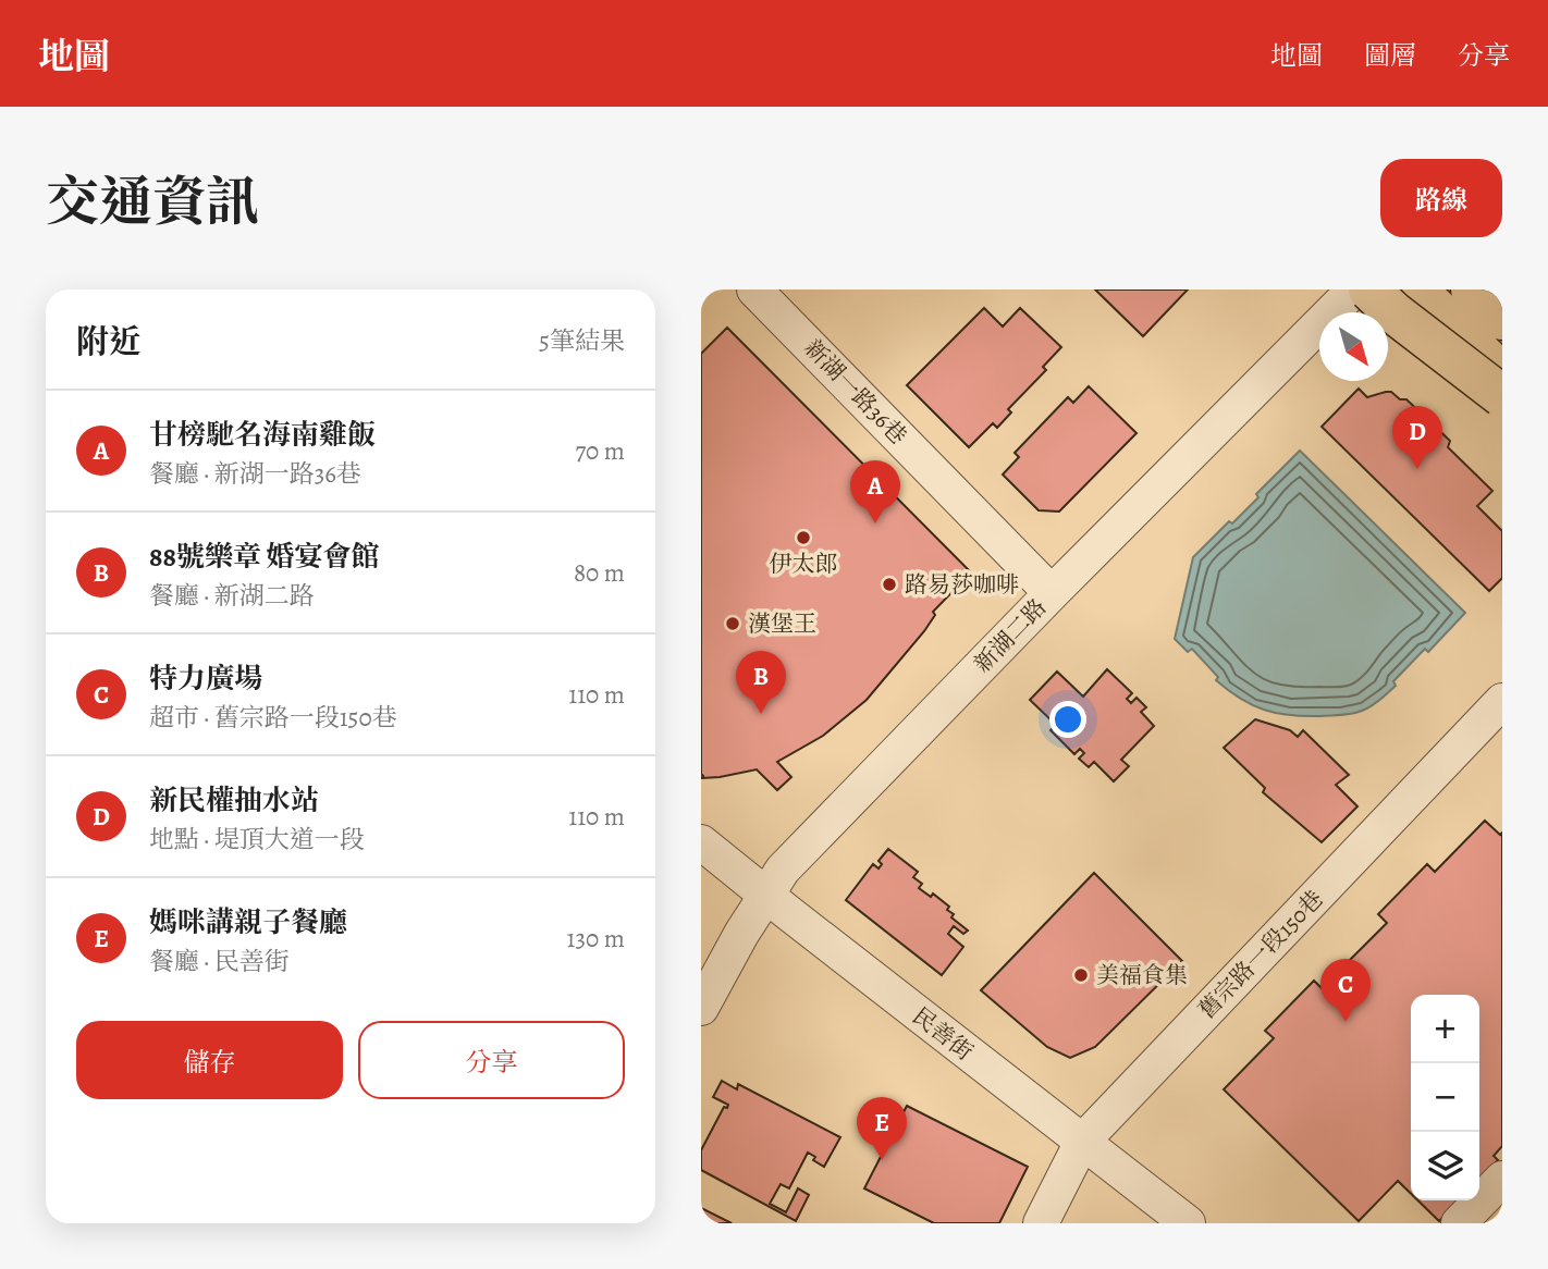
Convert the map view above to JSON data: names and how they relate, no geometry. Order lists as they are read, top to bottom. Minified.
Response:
{"streets":{"street":["新湖一路36巷","新湖二路","舊宗路一段150巷","民善街"]},"crossings":[["新湖一路36巷","新湖二路"],["新湖二路","民善街"],["舊宗路一段150巷","民善街"]],"places":["伊太郎","路易莎咖啡","漢堡王","美福食集"],"north":"bottom right","page":{"header":"地圖","nav":["地圖","圖層","分享"],"title":"交通資訊","buttons":["路線",["儲存","分享"]],"heading":["附近","5筆結果"],"list":[{"mark":"A","name":"甘榜馳名海南雞飯","note":"餐廳 · 新湖一路36巷","value":"70 m"},{"mark":"B","name":"88號樂章 婚宴會館","note":"餐廳 · 新湖二路","value":"80 m"},{"mark":"C","name":"特力廣場","note":"超市 · 舊宗路一段150巷","value":"110 m"},{"mark":"D","name":"新民權抽水站","note":"地點 · 堤頂大道一段","value":"110 m"},{"mark":"E","name":"媽咪講親子餐廳","note":"餐廳 · 民善街","value":"130 m"}],"pins":["D","A","B","C","E"],"map_buttons":["+","−"]}}
